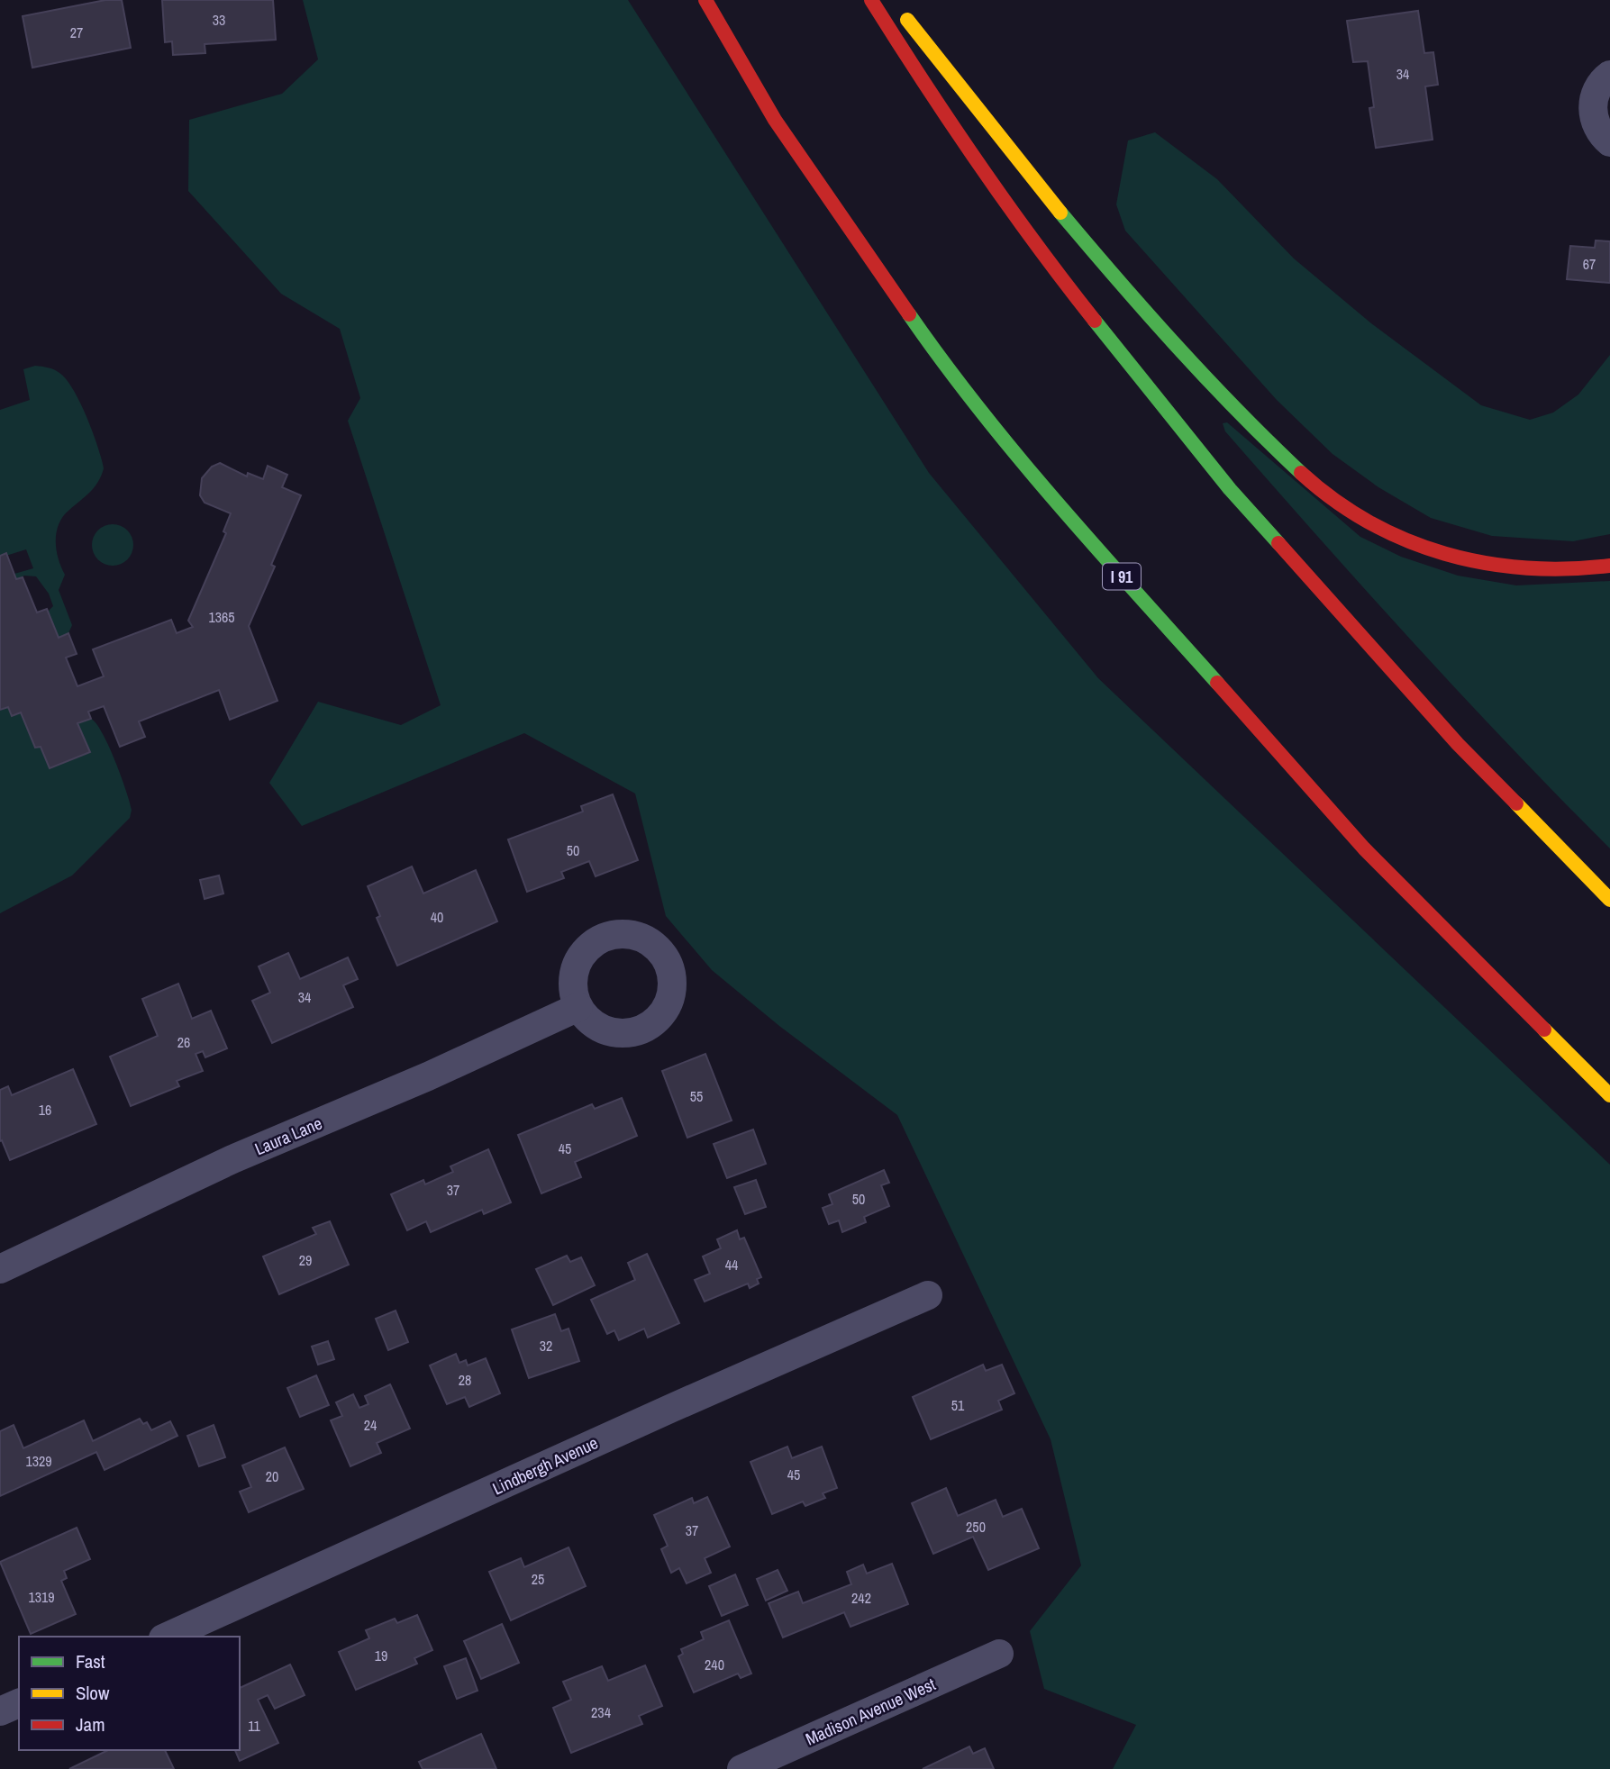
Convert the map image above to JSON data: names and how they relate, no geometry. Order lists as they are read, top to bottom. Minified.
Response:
{"streets":{"highway":["I 91"],"street":["Laura Lane","Lindbergh Avenue","Madison Avenue West"]},"house_numbers":["33","27","34","67","1365","50","40","34","26","55","16","45","37","50","29","44","32","28","51","24","1329","45","20","250","37","25","1319","242","19","240","234","11"],"legend":["Fast","Slow","Jam"]}
